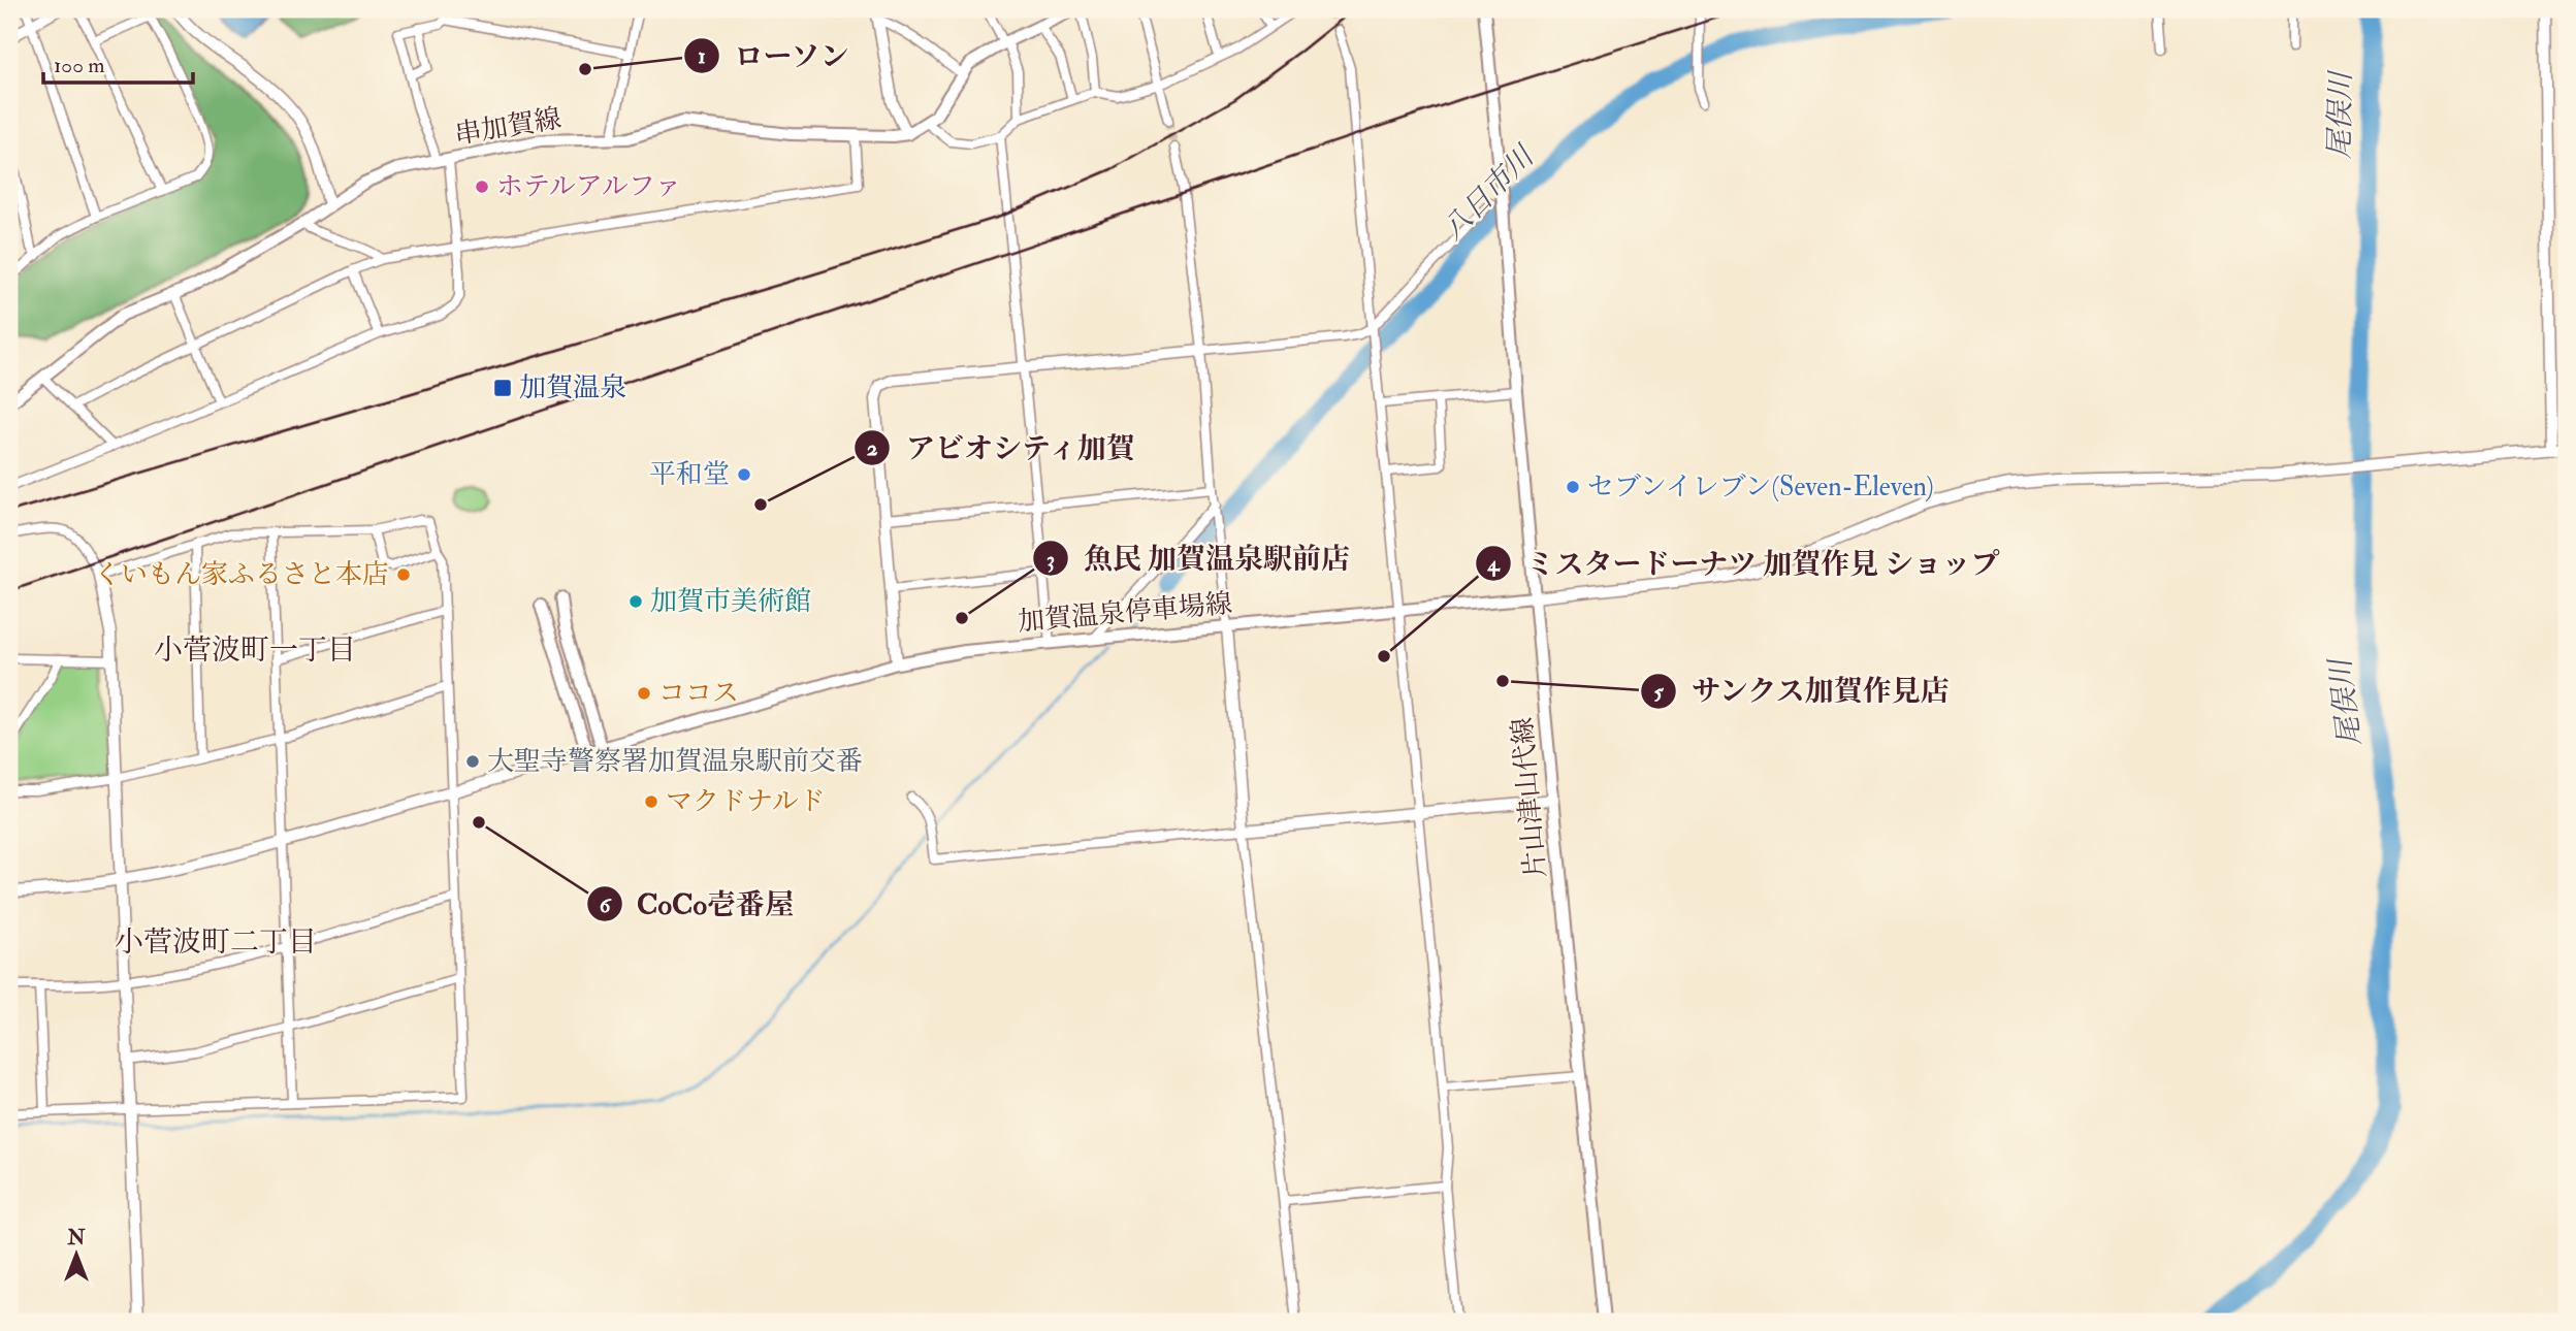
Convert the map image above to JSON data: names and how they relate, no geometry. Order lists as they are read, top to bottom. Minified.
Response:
{"streets":{"main road":["串加賀線","加賀温泉停車場線","片山津山代線"]},"crossings":[["加賀温泉停車場線","片山津山代線"]],"districts":["小菅波町一丁目","小菅波町二丁目"],"water":["尾俣川","八日市川"],"places":{"other":["ローソン","ホテルアルファ","平和堂","セブンイレブン(Seven-Eleven)","アビオシティ加賀","くいもん家ふるさと本店","加賀市美術館","魚民 加賀温泉駅前店","ミスタードーナツ 加賀作見 ショップ","サンクス加賀作見店","ココス","大聖寺警察署加賀温泉駅前交番","マクドナルド","CoCo壱番屋"],"transit":["加賀温泉"]},"scale_bar":"100 m","north":"top"}
